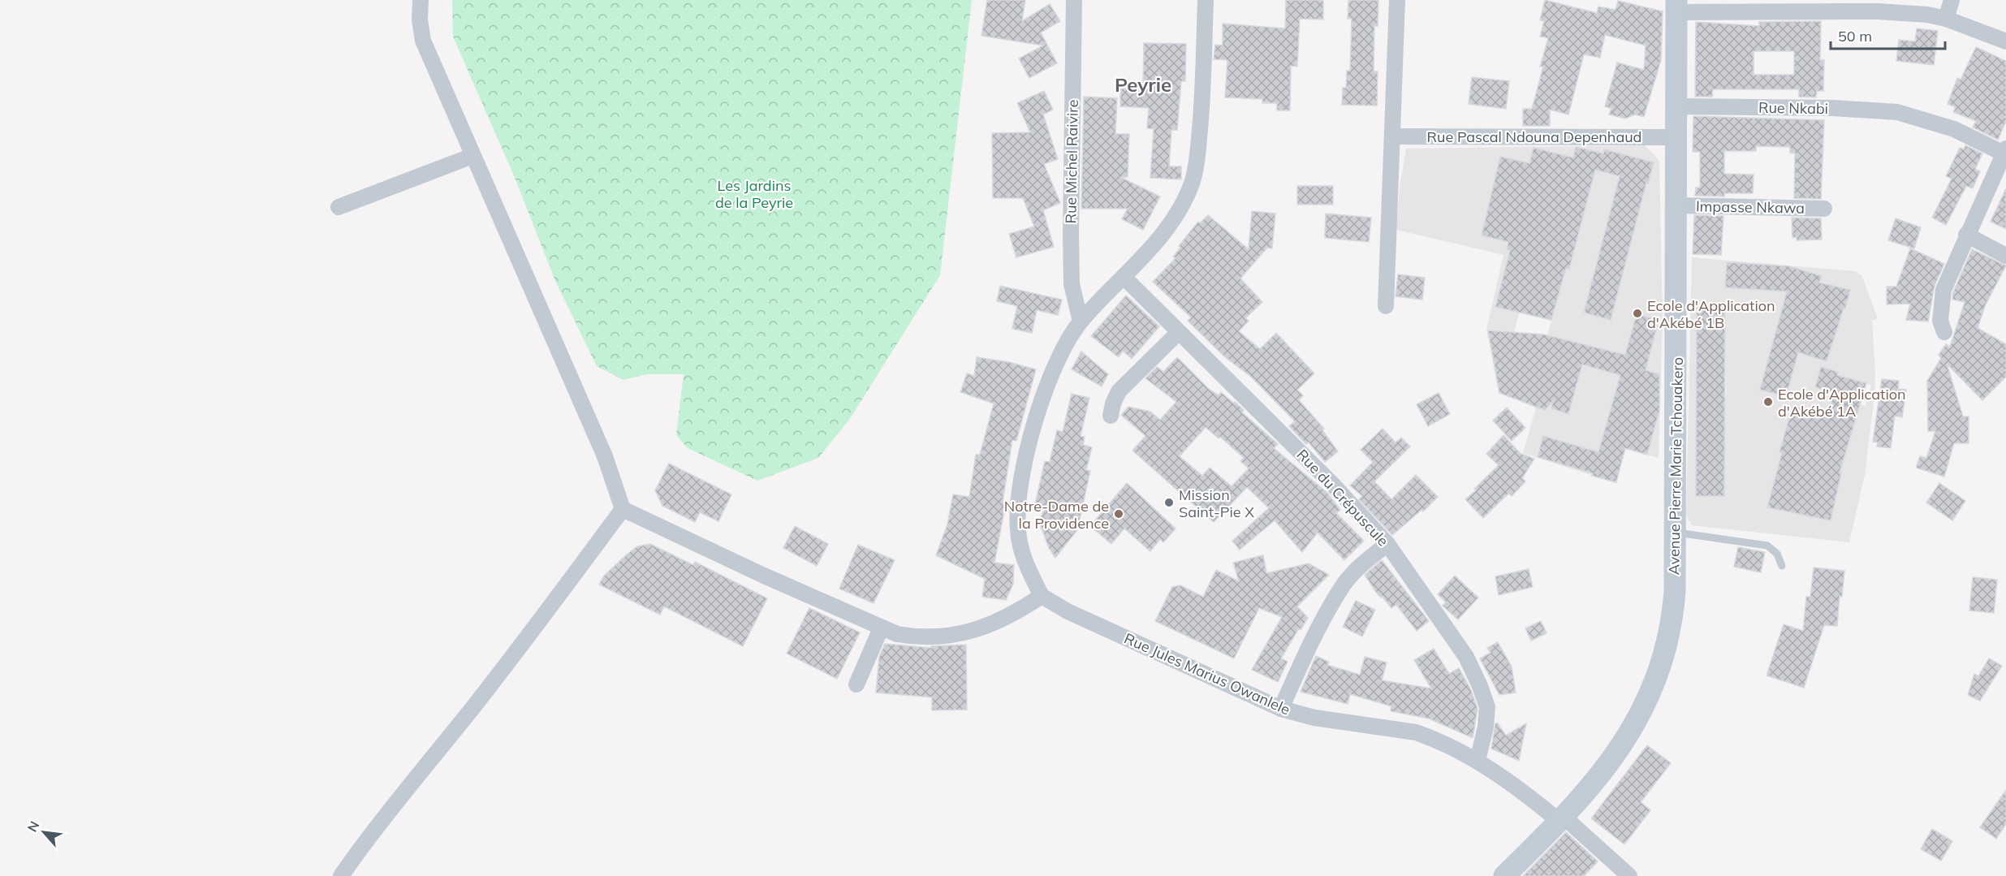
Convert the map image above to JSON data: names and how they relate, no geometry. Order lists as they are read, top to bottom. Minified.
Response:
{"streets":{"main road":["Avenue Pierre Marie Tchouakero"],"street":["Rue Nkabi","Rue Pascal Ndouna Depenhaud","Rue Michel Raivire","Impasse Nkawa","Rue du Crépuscule","Rue Jules Marius Owanlele"]},"crossings":[["Rue Nkabi","Avenue Pierre Marie Tchouakero"],["Rue Pascal Ndouna Depenhaud","Avenue Pierre Marie Tchouakero"],["Impasse Nkawa","Avenue Pierre Marie Tchouakero"],["Avenue Pierre Marie Tchouakero","Rue Jules Marius Owanlele"],["Rue du Crépuscule","Rue Jules Marius Owanlele"]],"districts":["Peyrie"],"parks":["Les Jardins de la Peyrie"],"places":["Ecole d'Application d'Akébé 1B","Ecole d'Application d'Akébé 1A","Mission Saint-Pie X","Notre-Dame de la Providence"],"scale_bar":"50 m","north":"top left"}
